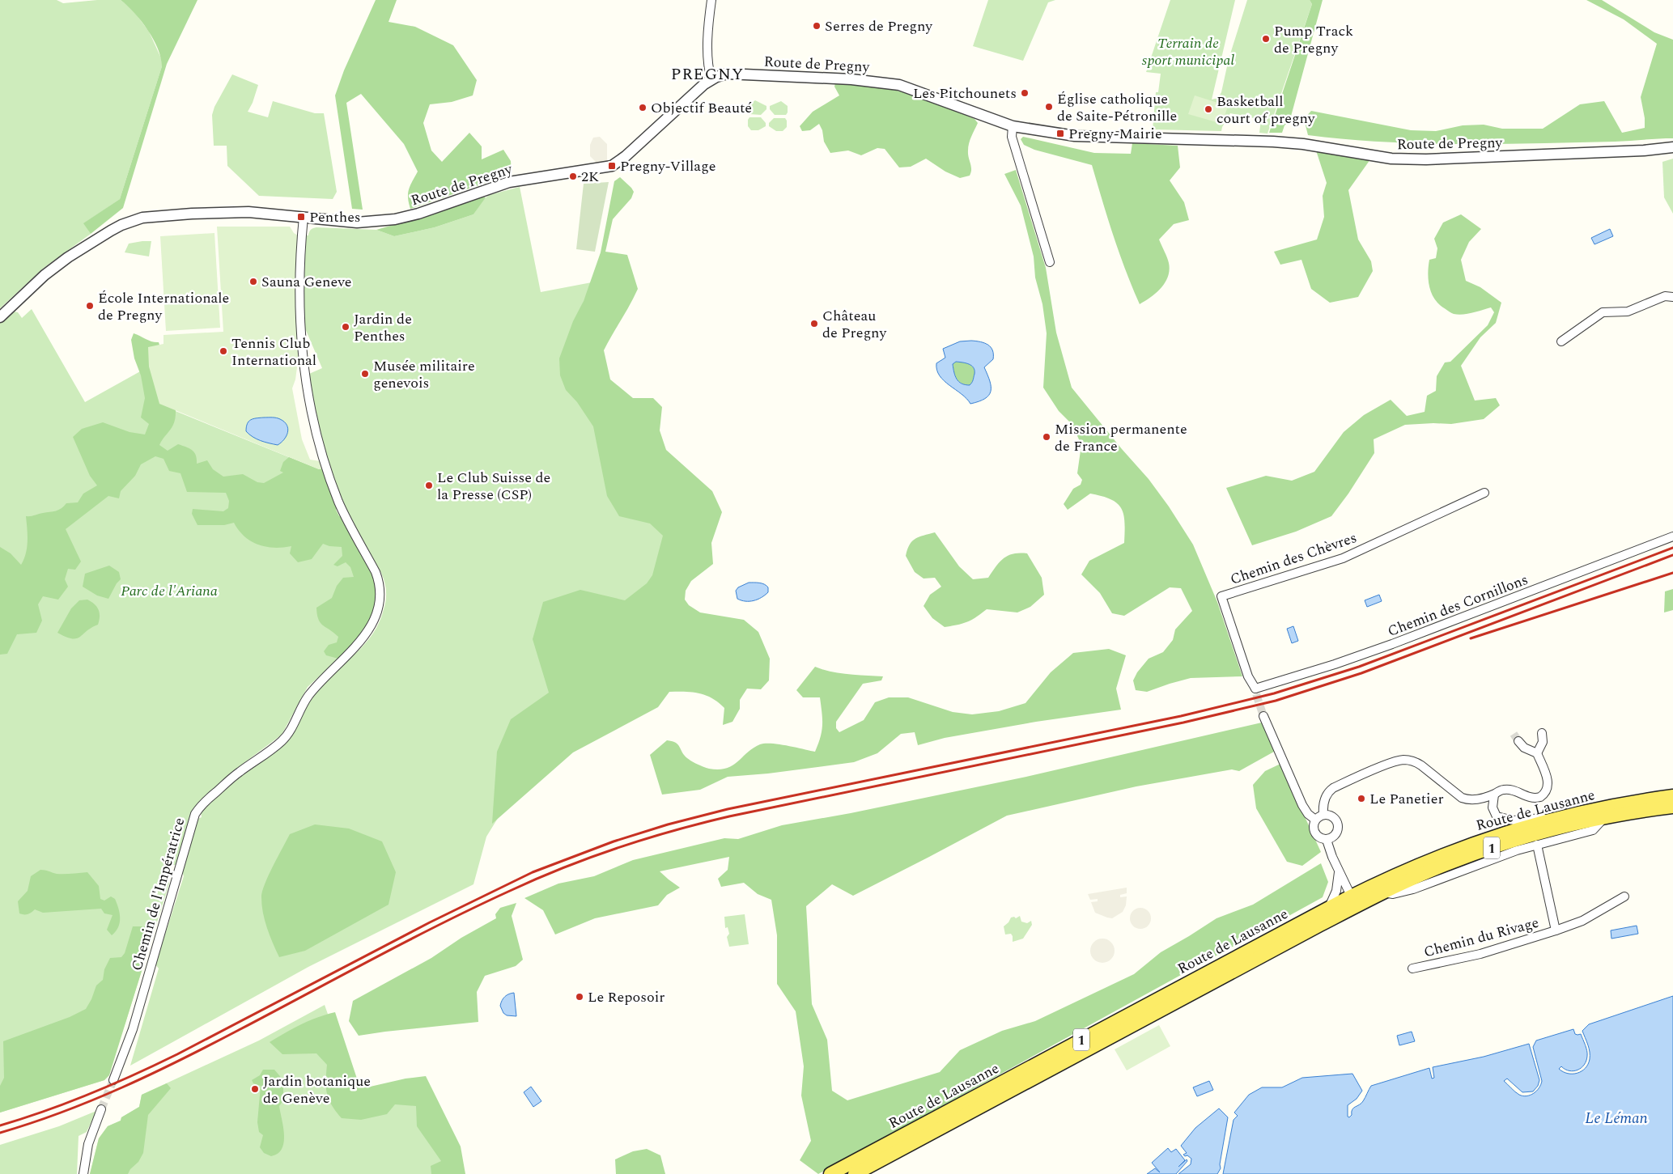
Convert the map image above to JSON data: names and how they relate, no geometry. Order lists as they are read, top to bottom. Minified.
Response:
{"streets":{"main road":["Route de Lausanne","1"],"street":["Route de Pregny","Chemin des Chèvres","Chemin des Cornillons","Chemin de l'Impératrice","Chemin du Rivage"]},"crossings":[["Route de Pregny","Chemin de l'Impératrice"],["Chemin des Chèvres","Chemin des Cornillons"],["Route de Lausanne","Chemin du Rivage"]],"districts":["PREGNY"],"water":["Le Léman"],"parks":["Terrain de sport municipal","Parc de l'Ariana"],"places":{"other":["Serres de Pregny","Pump Track de Pregny","Les Pitchounets","Église catholique de Saite-Pétronille","Objectif Beauté","Basketball court of pregny","2K","Sauna Geneve","École Internationale de Pregny","Château de Pregny","Jardin de Penthes","Tennis Club International","Musée militaire genevois","Mission permanente de France","Le Club Suisse de la Presse (CSP)","Le Panetier","Le Reposoir","Jardin botanique de Genève"],"transit":["Pregny-Mairie","Pregny-Village","Penthes"]}}
